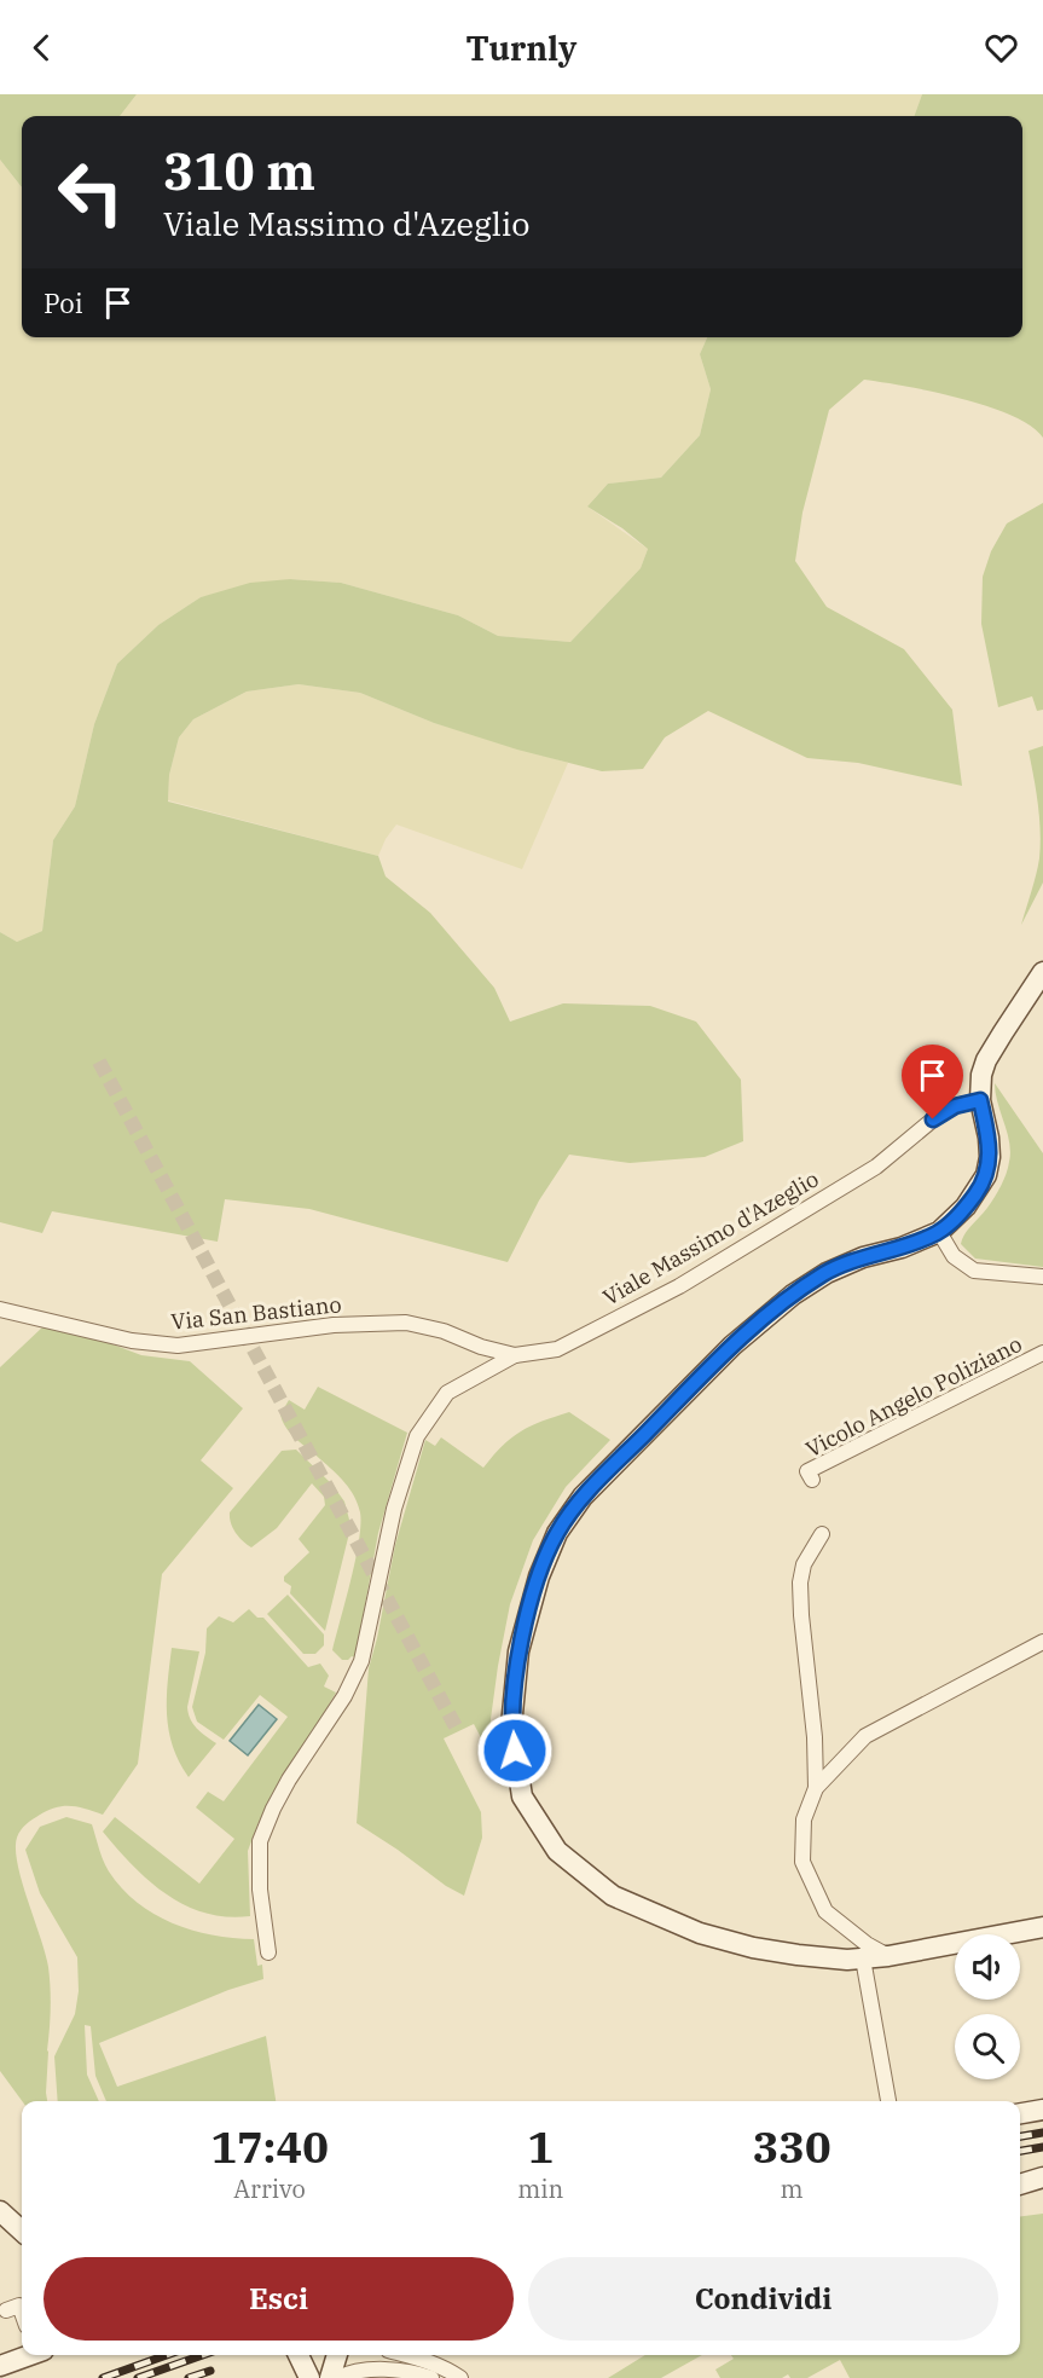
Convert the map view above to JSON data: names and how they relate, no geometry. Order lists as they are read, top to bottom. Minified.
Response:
{"streets":{"street":["Viale Massimo d'Azeglio","Via San Bastiano","Vicolo Angelo Poliziano"]},"crossings":[["Viale Massimo d'Azeglio","Via San Bastiano"]],"page":{"header":"Turnly","turn":["310 m","Viale Massimo d'Azeglio"],"then":"Poi","eta":["17:40","Arrivo","1","min","330","m"],"buttons":["Esci","Condividi"]}}
